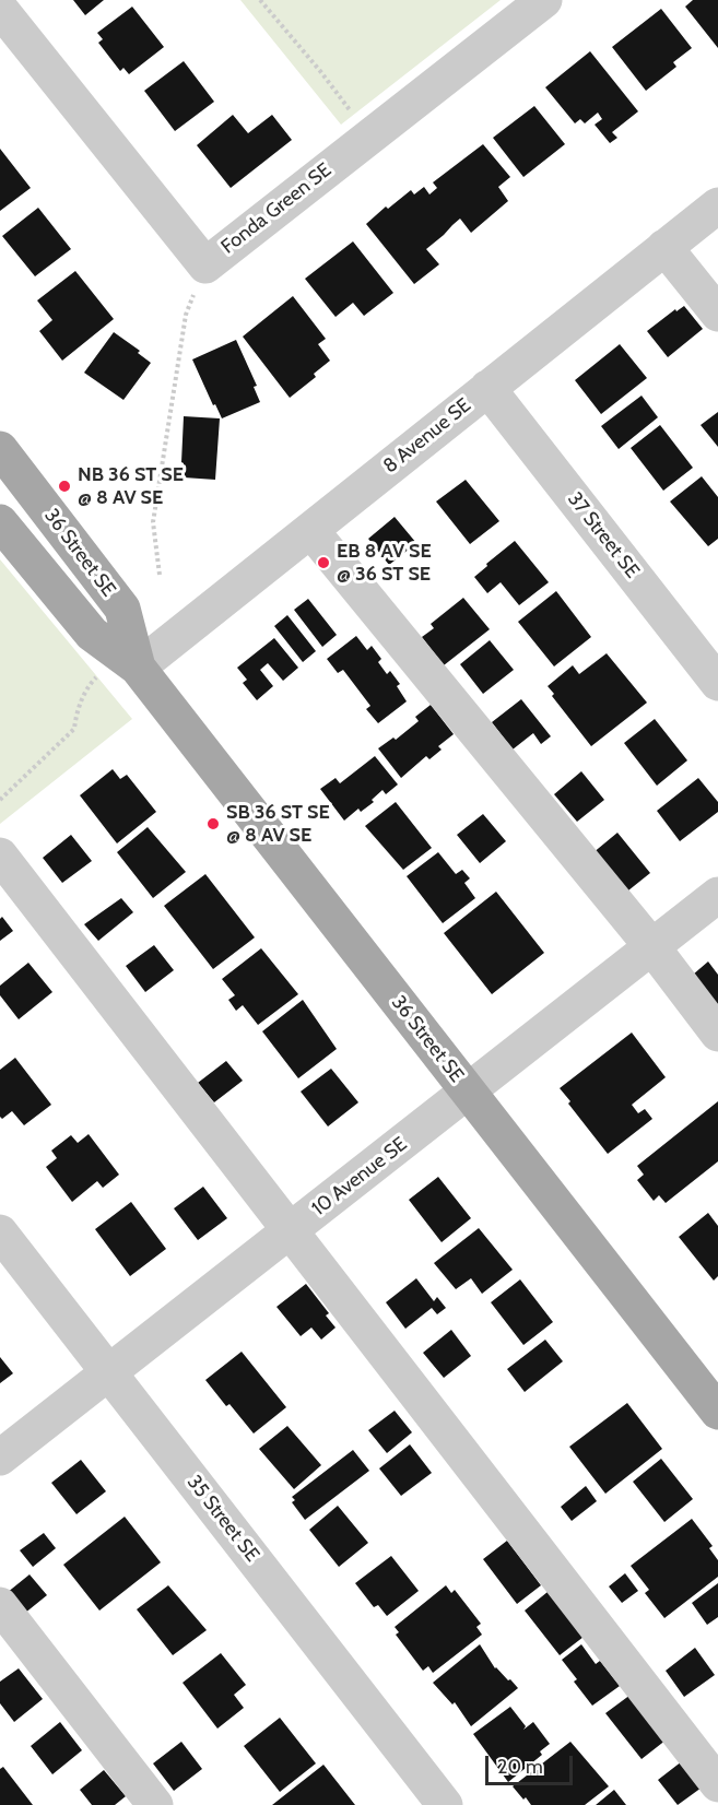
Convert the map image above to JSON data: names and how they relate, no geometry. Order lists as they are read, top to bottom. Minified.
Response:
{"streets":{"main road":["36 Street SE"],"street":["Fonda Green SE","8 Avenue SE","37 Street SE","10 Avenue SE","35 Street SE"]},"crossings":[["8 Avenue SE","37 Street SE"],["8 Avenue SE","36 Street SE"],["36 Street SE","10 Avenue SE"],["10 Avenue SE","35 Street SE"]],"places":["NB 36 ST SE @ 8 AV SE","EB 8 AV SE @ 36 ST SE","SB 36 ST SE @ 8 AV SE"],"scale_bar":"20 m"}
